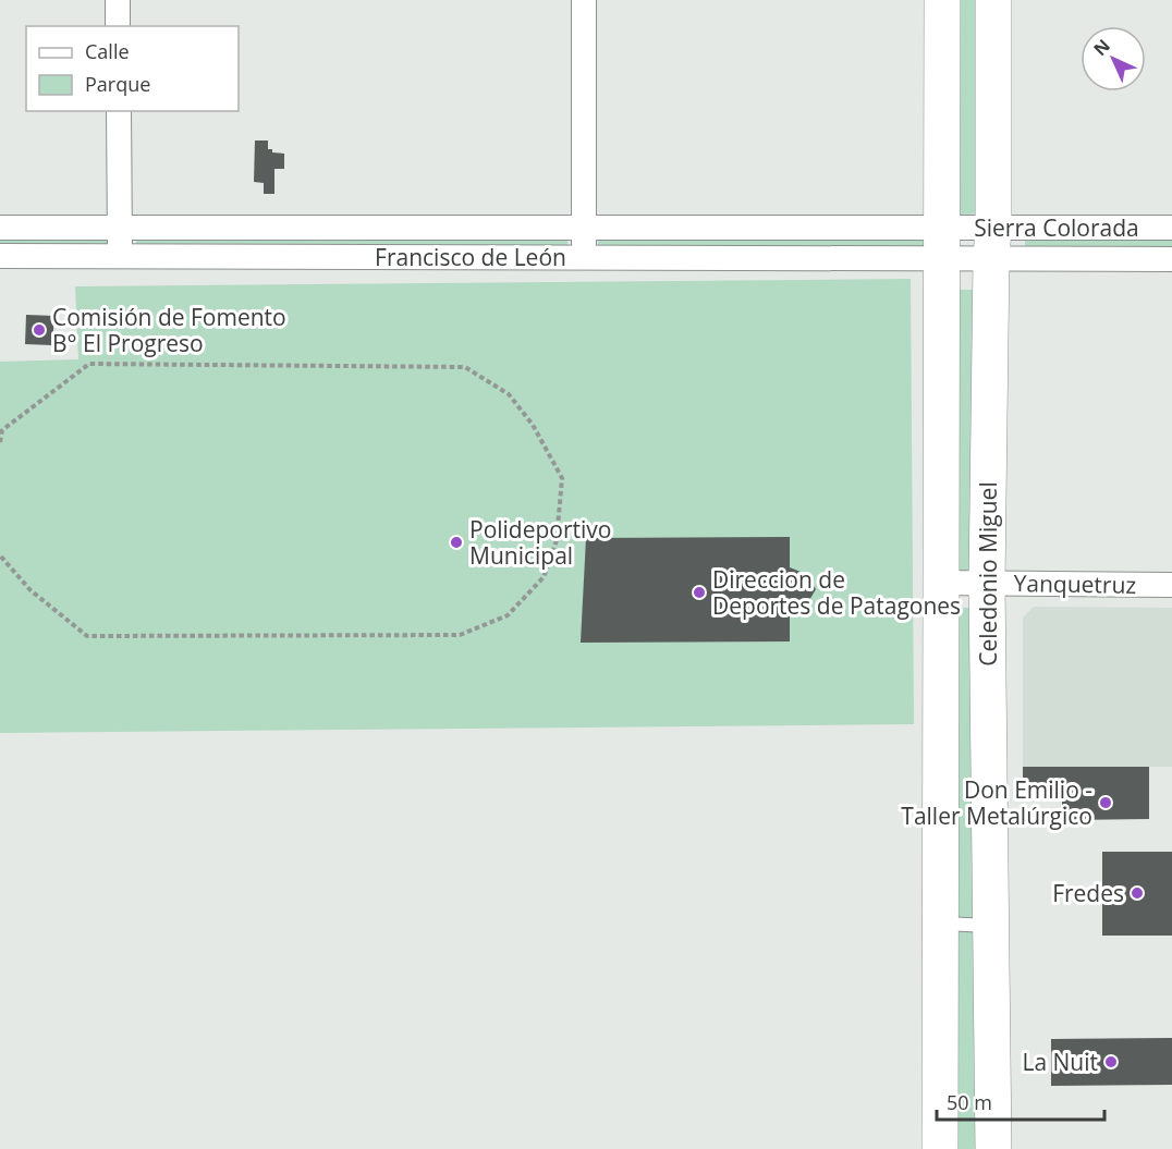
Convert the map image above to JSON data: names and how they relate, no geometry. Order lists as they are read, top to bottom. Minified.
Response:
{"streets":{"street":["Sierra Colorada","Francisco de León","Celedonio Miguel","Yanquetruz"]},"crossings":[["Sierra Colorada","Francisco de León"],["Sierra Colorada","Celedonio Miguel"],["Francisco de León","Celedonio Miguel"],["Celedonio Miguel","Yanquetruz"]],"places":["Comisión de Fomento B° El Progreso","Polideportivo Municipal","Direccion de Deportes de Patagones","Don Emilio - Taller Metalúrgico","Fredes","La Nuit"],"legend":["Calle","Parque"],"scale_bar":"50 m","north":"top left"}
